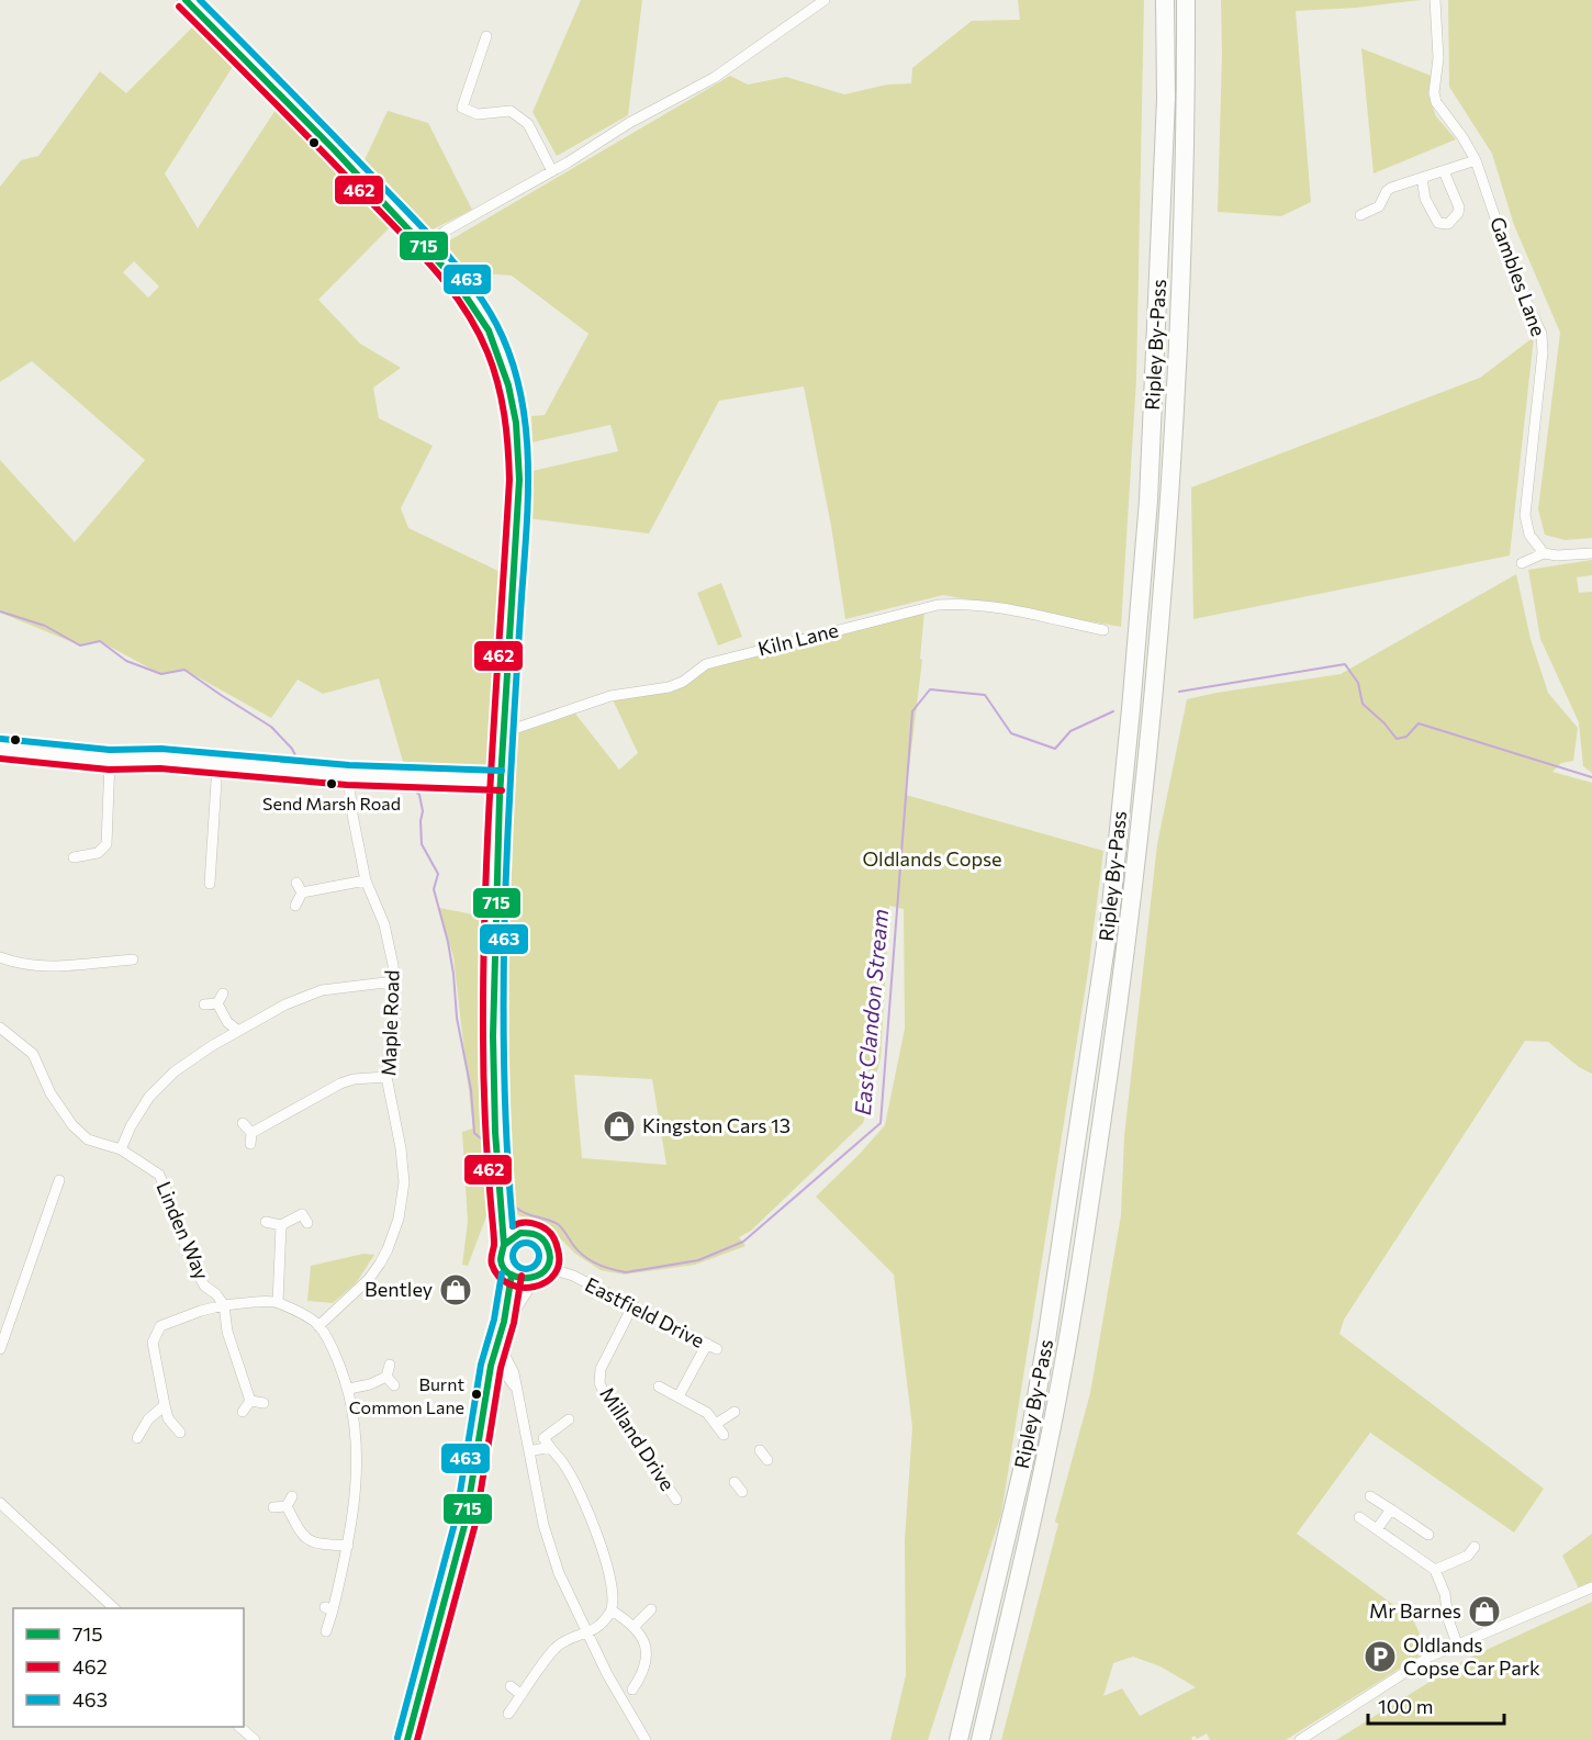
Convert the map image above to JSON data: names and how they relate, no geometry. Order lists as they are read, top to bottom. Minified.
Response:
{"streets":{"highway":["Ripley By-Pass"],"street":["Gambles Lane","Kiln Lane","Maple Road","Linden Way","Eastfield Drive","Milland Drive"]},"crossings":[["Eastfield Drive","Milland Drive"]],"water":["East Clandon Stream"],"parks":["Oldlands Copse"],"places":{"other":["Send Marsh Road","Burnt Common Lane"],"shop":["Kingston Cars 13","Bentley","Mr Barnes"],"parking":["Oldlands Copse Car Park"]},"lines":["transit line 715","transit line 463","transit line 462"],"legend":["715","462","463"],"scale_bar":"100 m"}
